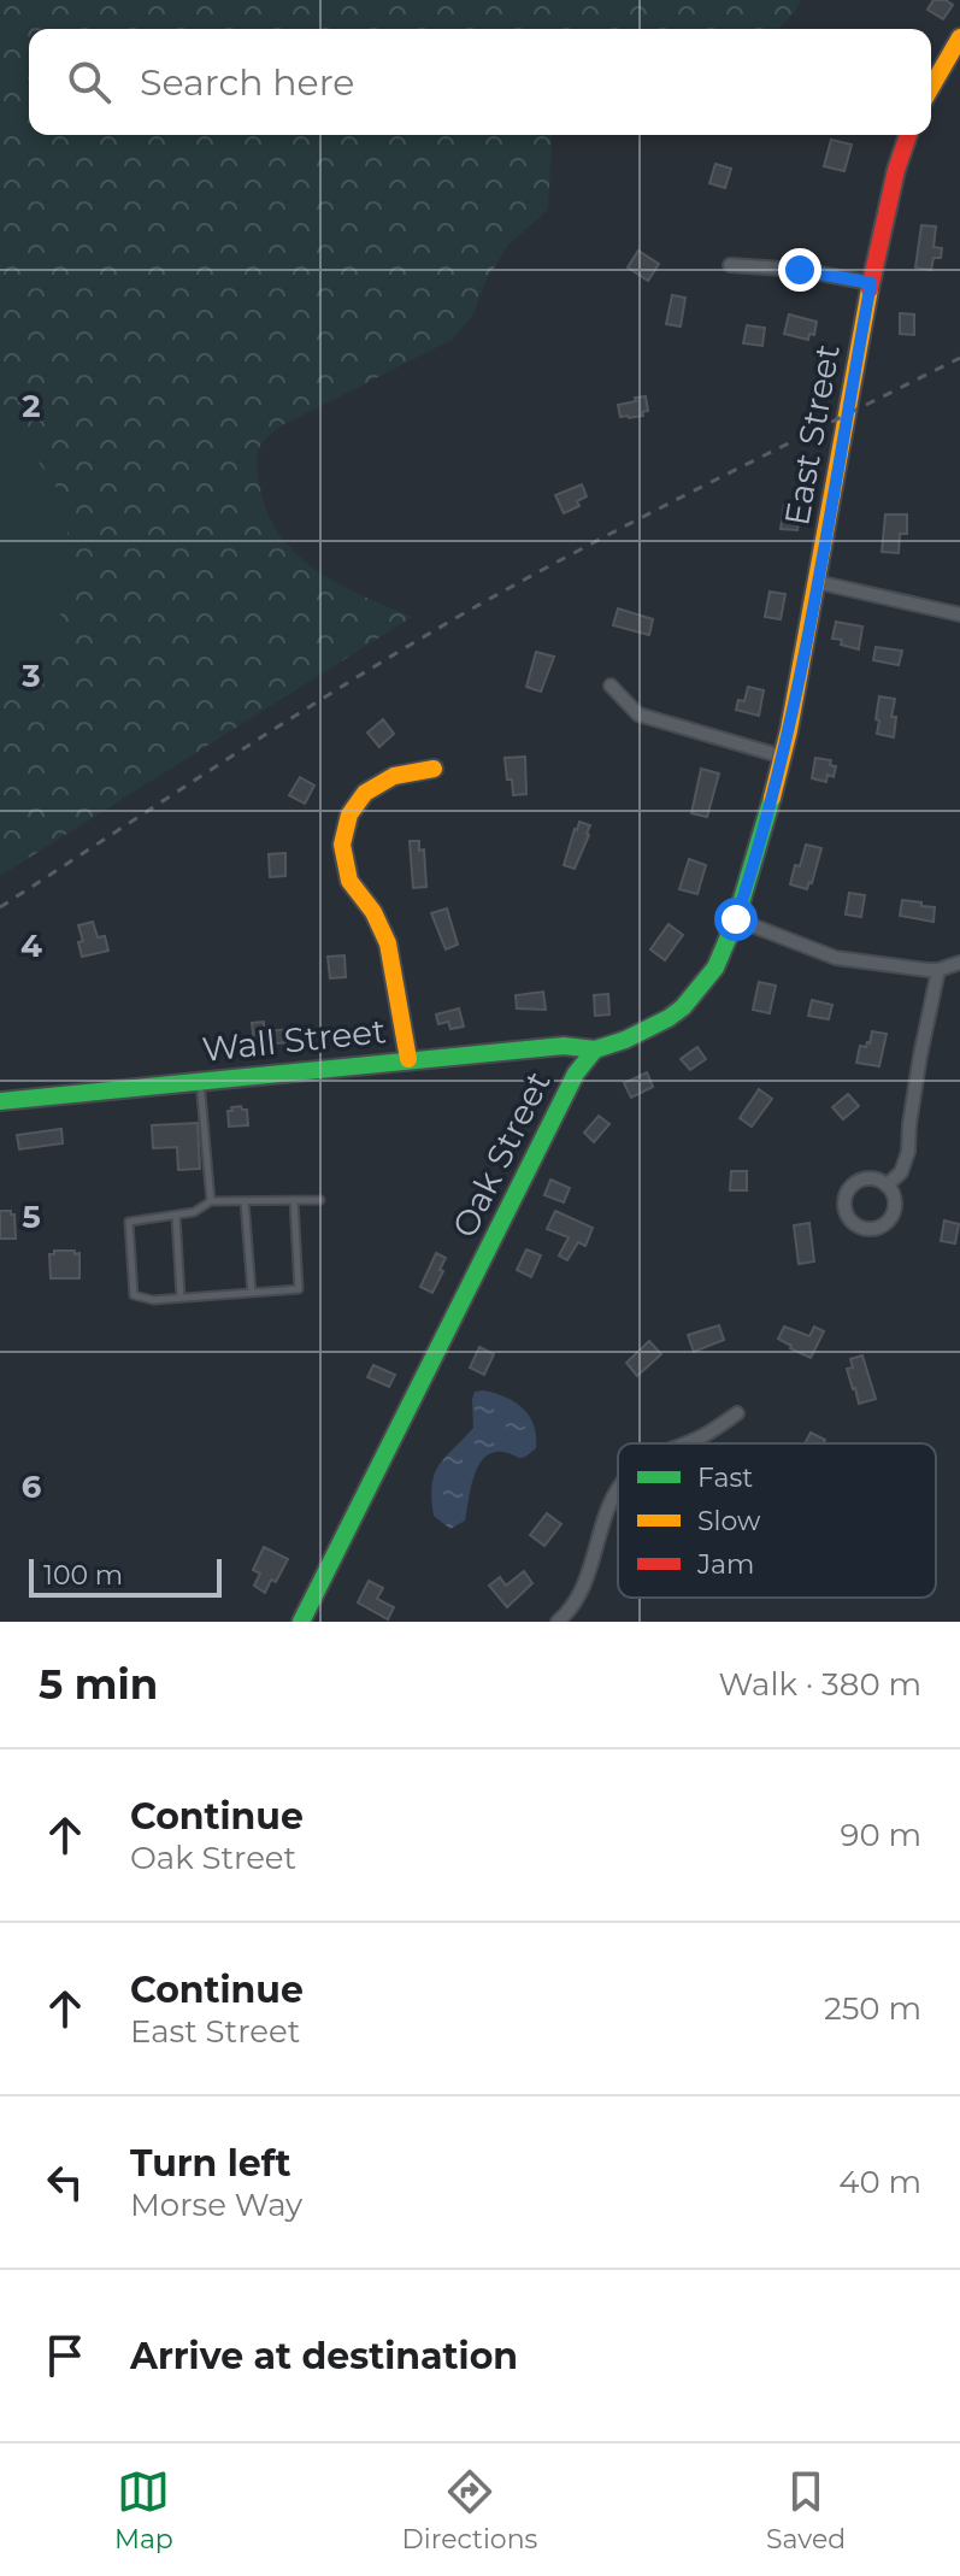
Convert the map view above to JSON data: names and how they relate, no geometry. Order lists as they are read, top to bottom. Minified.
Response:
{"streets":{"main road":["East Street","Wall Street","Oak Street"]},"crossings":[["East Street","Oak Street"],["Wall Street","Oak Street"]],"legend":["Fast","Slow","Jam"],"scale_bar":"100 m","page":{"search":"Search here","scale":"100 m","heading":["5 min","Walk · 380 m"],"list":[["Continue","Oak Street","90 m"],["Continue","East Street","250 m"],["Turn left","Morse Way","40 m"],"Arrive at destination"],"nav":["Map","Directions","Saved"]},"grid":{"rows":["2","3","4","5","6"]}}
